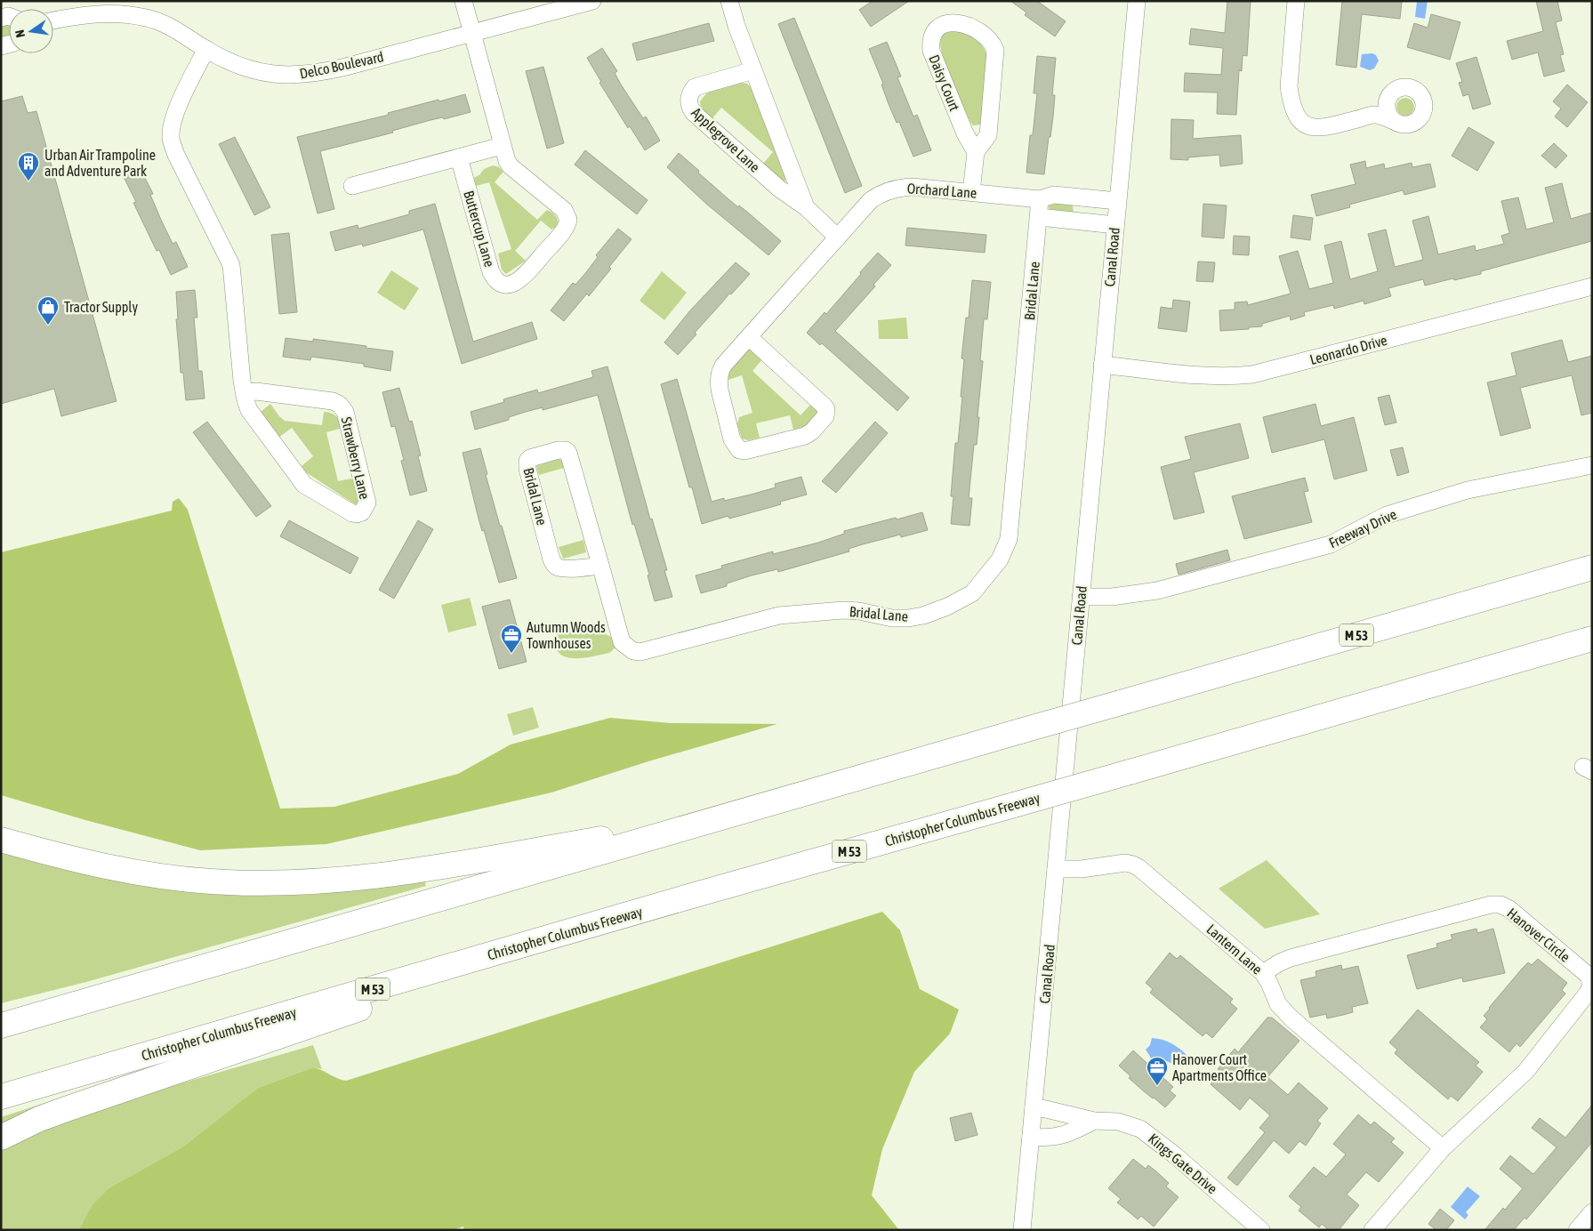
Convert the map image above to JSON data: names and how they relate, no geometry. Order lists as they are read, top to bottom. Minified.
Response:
{"streets":{"highway":["M 53","Christopher Columbus Freeway"],"street":["Delco Boulevard","Daisy Court","Applegrove Lane","Orchard Lane","Buttercup Lane","Canal Road","Bridal Lane","Leonardo Drive","Strawberry Lane","Freeway Drive","Hanover Circle","Lantern Lane","Kings Gate Drive"]},"crossings":[["Delco Boulevard","Buttercup Lane"],["Delco Boulevard","Strawberry Lane"],["Daisy Court","Orchard Lane"],["Applegrove Lane","Orchard Lane"],["Orchard Lane","Canal Road"],["Orchard Lane","Bridal Lane"],["Canal Road","Leonardo Drive"],["Canal Road","Freeway Drive"],["Canal Road","Lantern Lane"],["Canal Road","Kings Gate Drive"],["Hanover Circle","Lantern Lane"]],"places":{"building":["Urban Air Trampoline and Adventure Park"],"shop":["Tractor Supply"],"office":["Autumn Woods Townhouses","Hanover Court Apartments Office"]},"north":"left"}
